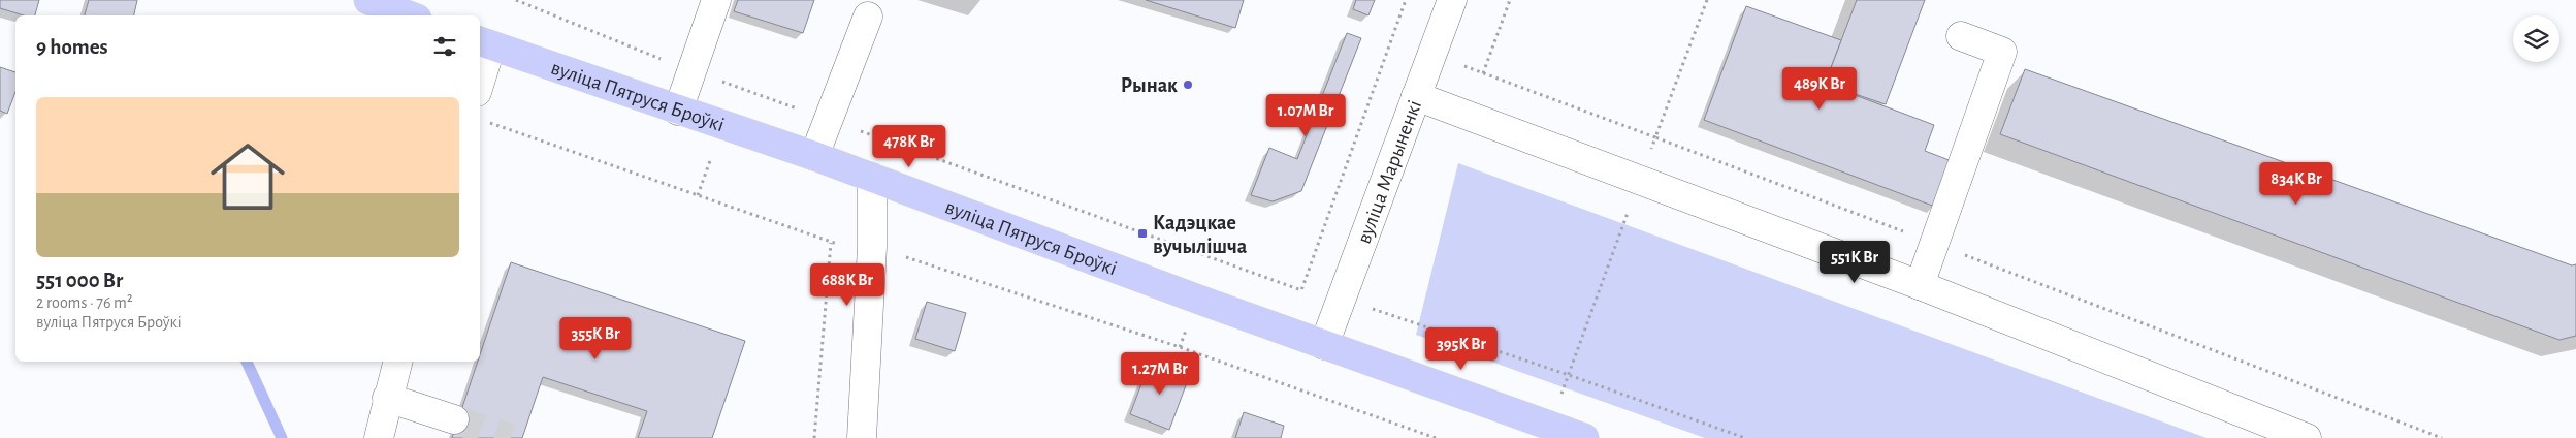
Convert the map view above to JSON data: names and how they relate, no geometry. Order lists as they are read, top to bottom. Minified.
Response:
{"streets":{"main road":["вуліца Пятруся Броўкі"],"street":["вуліца Марыненкі"]},"crossings":[["вуліца Пятруся Броўкі","вуліца Марыненкі"]],"places":{"other":["Рынак"],"transit":["Кадэцкае вучылішча"]},"page":{"heading":"9 homes","price":["489K Br","1.07M Br","478K Br","834K Br","551K Br","688K Br","355K Br","395K Br","1.27M Br"],"list":[{"name":"551 000 Br","note":"2 rooms · 76 m² · вуліца Пятруся Броўкі"}]}}
